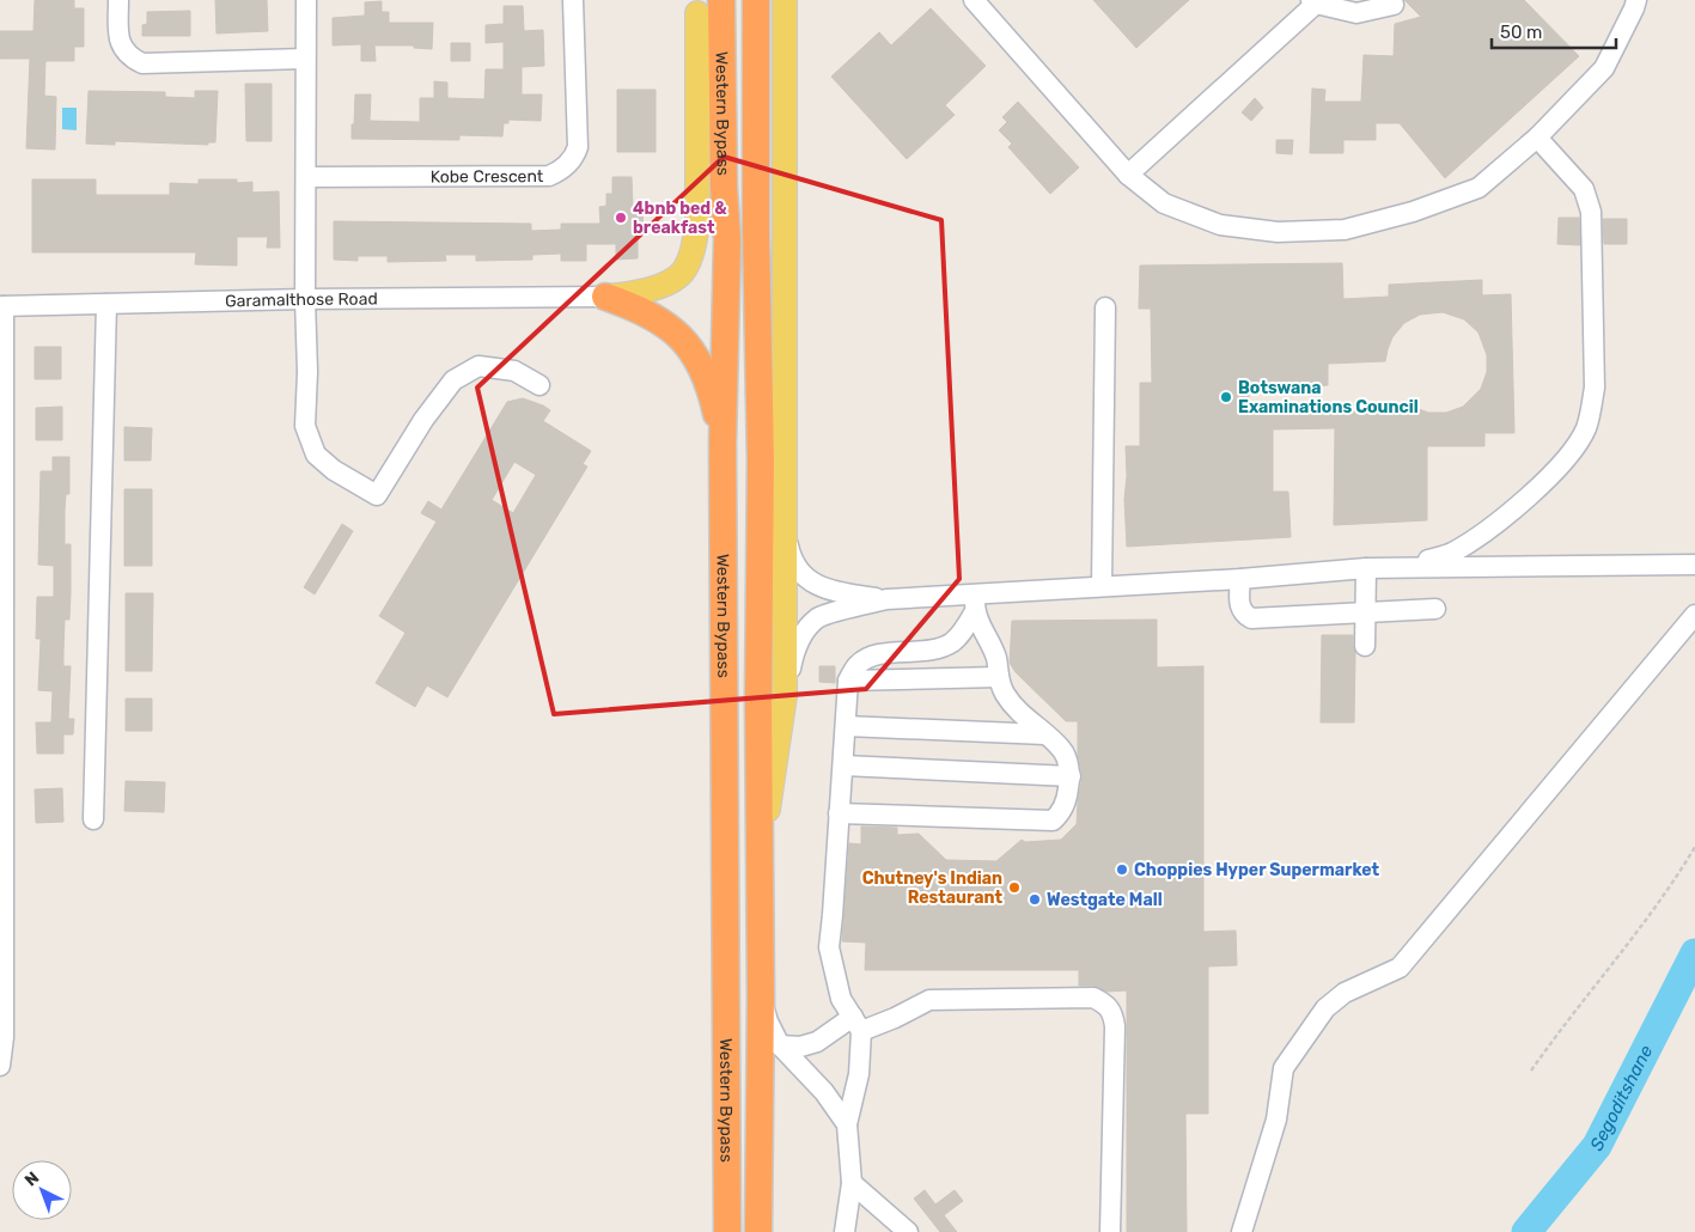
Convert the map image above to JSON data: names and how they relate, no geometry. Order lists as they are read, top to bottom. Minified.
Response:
{"streets":{"highway":["Western Bypass"],"street":["Kobe Crescent","Garamalthose Road"]},"water":["Segoditshane"],"places":["4bnb bed & breakfast","Botswana Examinations Council","Choppies Hyper Supermarket","Chutney's Indian Restaurant","Westgate Mall"],"scale_bar":"50 m","north":"top left"}
